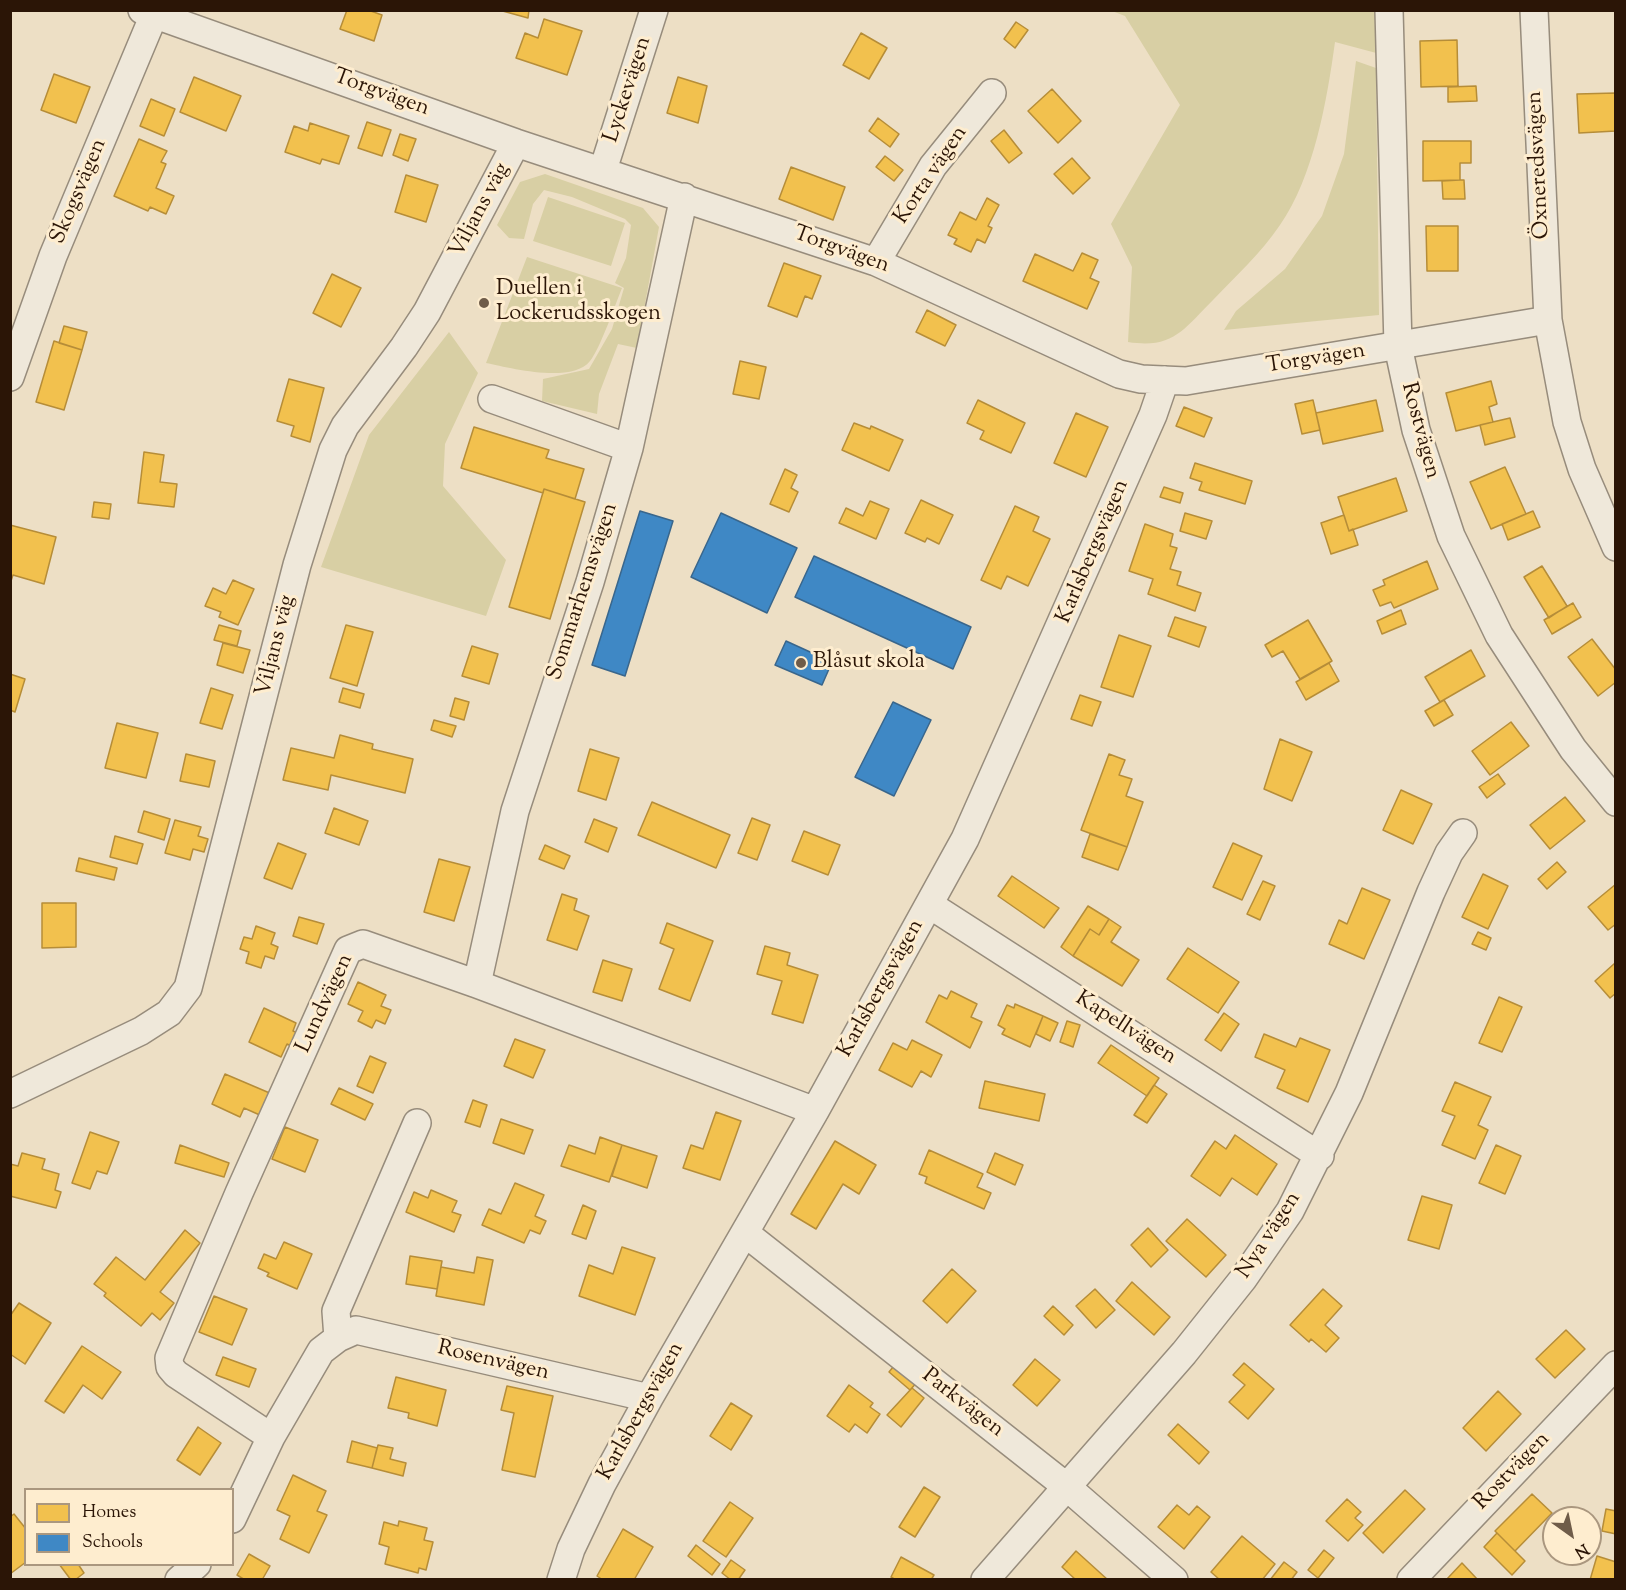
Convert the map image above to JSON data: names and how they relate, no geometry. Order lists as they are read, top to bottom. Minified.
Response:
{"streets":{"street":["Lyckevägen","Torgvägen","Öxneredsvägen","Korta vägen","Skogsvägen","Viljans väg","Rostvägen","Karlsbergsvägen","Sommarhemsvägen","Lundvägen","Kapellvägen","Nya vägen","Rosenvägen","Parkvägen"]},"crossings":[["Lyckevägen","Torgvägen"],["Torgvägen","Öxneredsvägen"],["Torgvägen","Korta vägen"],["Torgvägen","Skogsvägen"],["Torgvägen","Viljans väg"],["Torgvägen","Rostvägen"],["Torgvägen","Karlsbergsvägen"],["Torgvägen","Sommarhemsvägen"],["Karlsbergsvägen","Lundvägen"],["Karlsbergsvägen","Kapellvägen"],["Karlsbergsvägen","Rosenvägen"],["Karlsbergsvägen","Parkvägen"],["Sommarhemsvägen","Lundvägen"],["Kapellvägen","Nya vägen"],["Nya vägen","Parkvägen"]],"places":["Duellen i Lockerudsskogen","Blåsut skola"],"legend":["Homes","Schools"],"north":"bottom right"}
